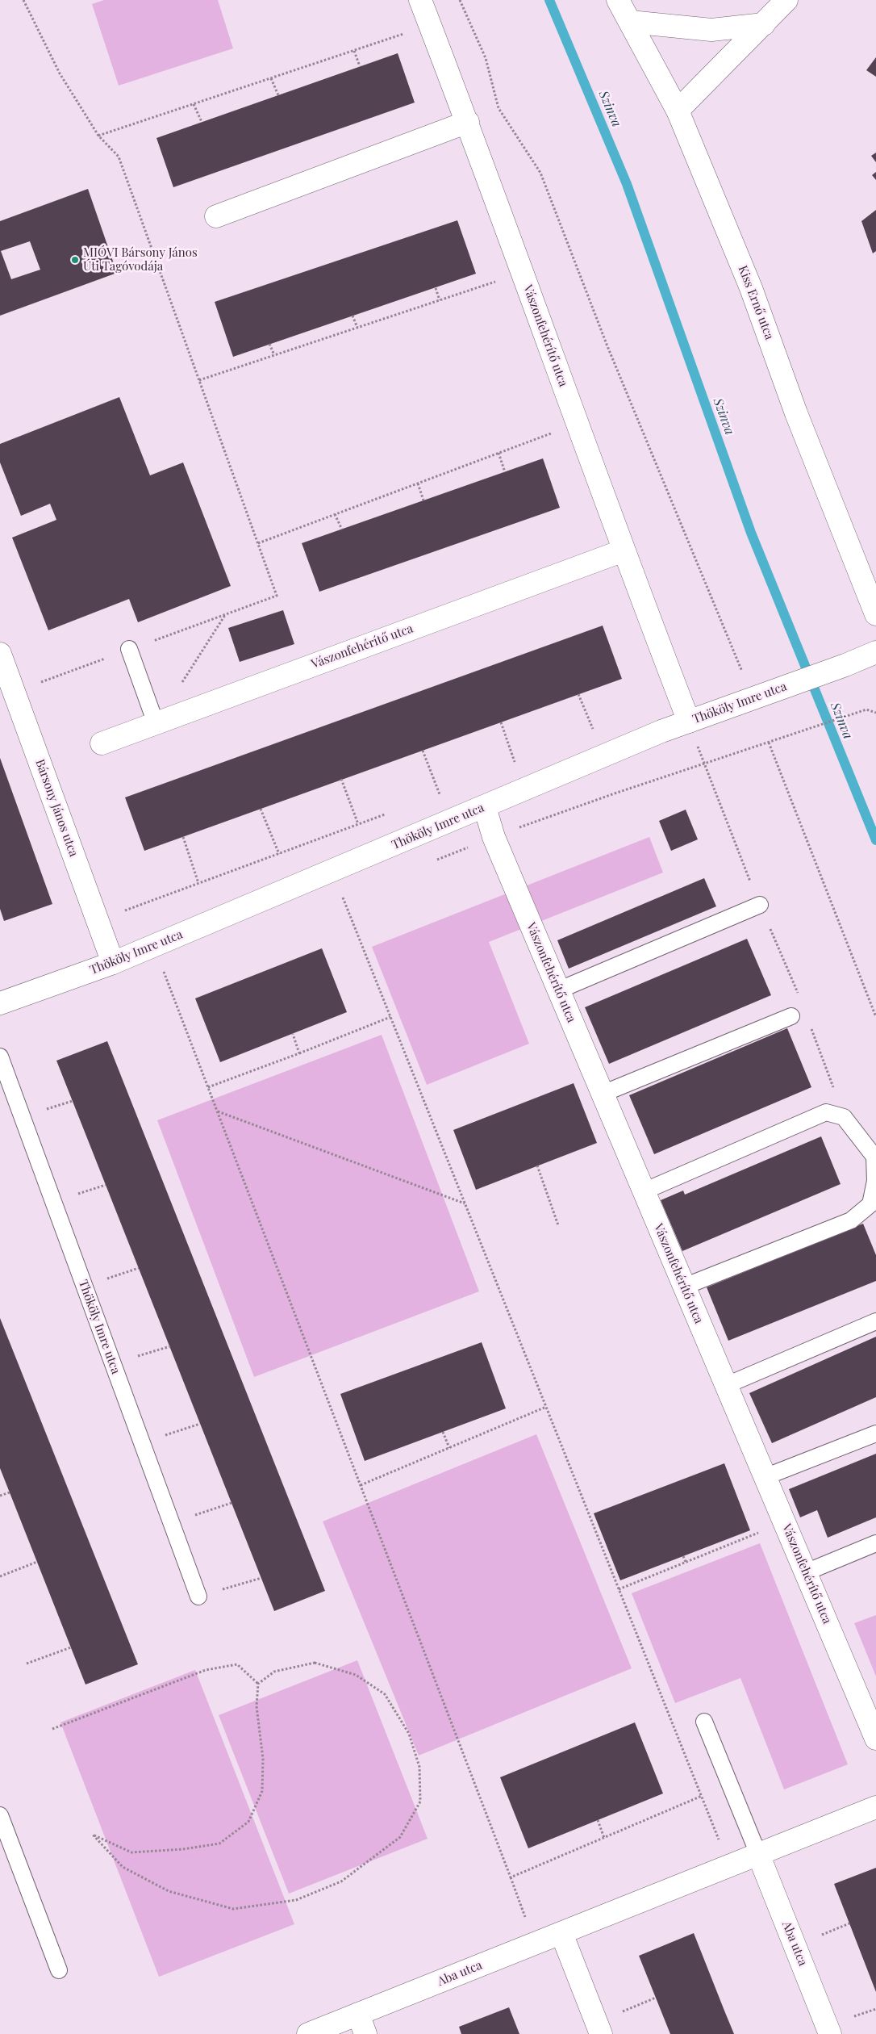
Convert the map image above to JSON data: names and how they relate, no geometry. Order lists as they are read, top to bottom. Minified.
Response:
{"streets":{"street":["Kiss Ernő utca","Vászonfehérítő utca","Thököly Imre utca","Bársony János utca","Aba utca"]},"crossings":[["Vászonfehérítő utca","Thököly Imre utca"],["Thököly Imre utca","Bársony János utca"]],"water":["Szinva"],"places":["MIÓVI Bársony János Úti Tagóvodája"]}
